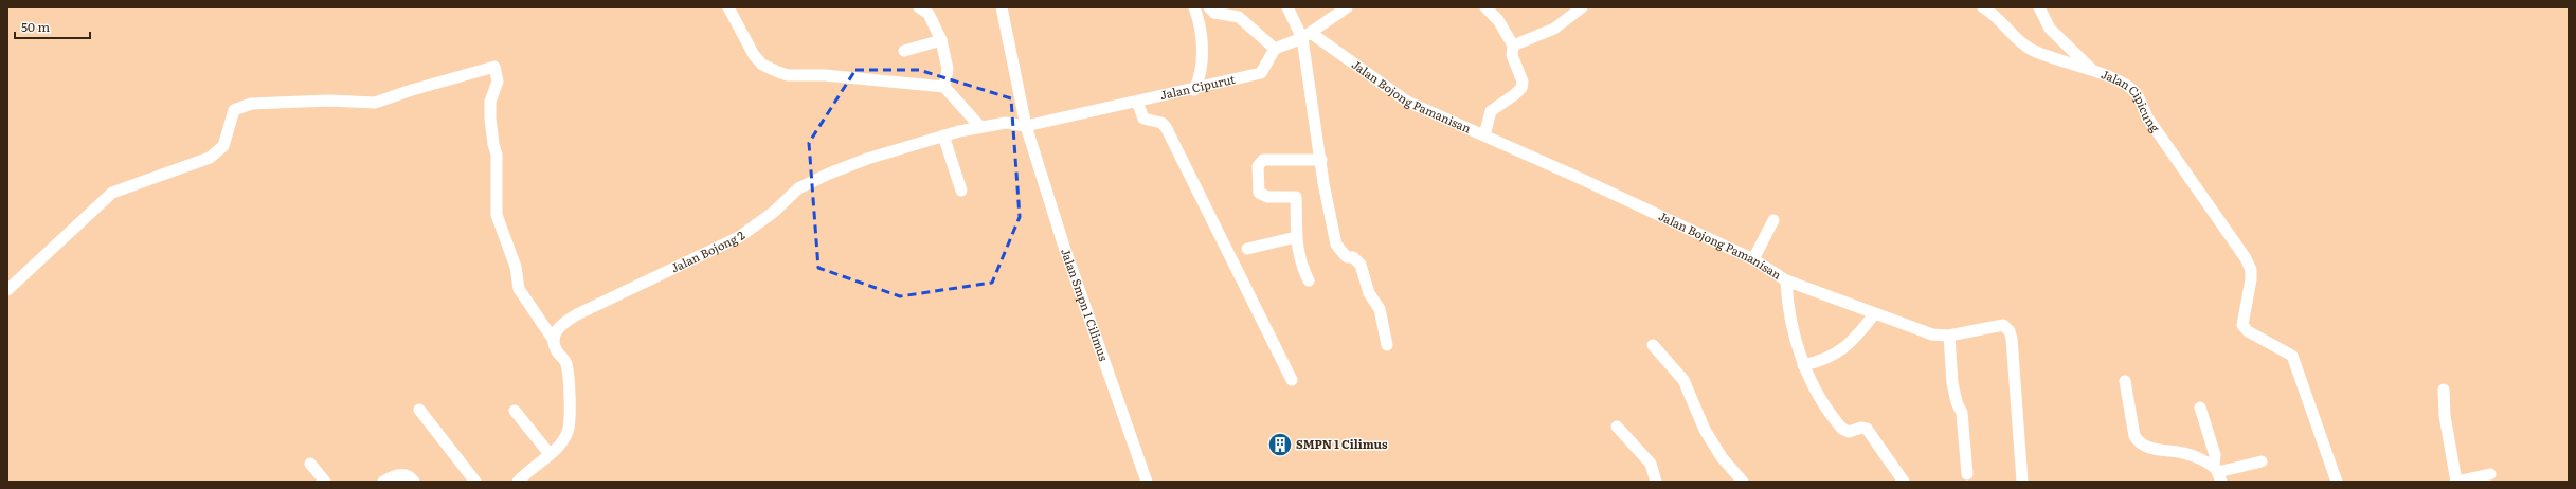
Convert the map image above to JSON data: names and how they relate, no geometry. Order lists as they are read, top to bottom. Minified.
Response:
{"streets":{"street":["Jalan Cipurut","Jalan Bojong Pamanisan","Jalan Cipicung","Jalan Bojong 2","Jalan Smpn 1 Cilimus"]},"crossings":[["Jalan Cipurut","Jalan Bojong 2"],["Jalan Cipurut","Jalan Smpn 1 Cilimus"],["Jalan Bojong 2","Jalan Smpn 1 Cilimus"]],"places":{"building":["SMPN 1 Cilimus"]},"scale_bar":"50 m"}
